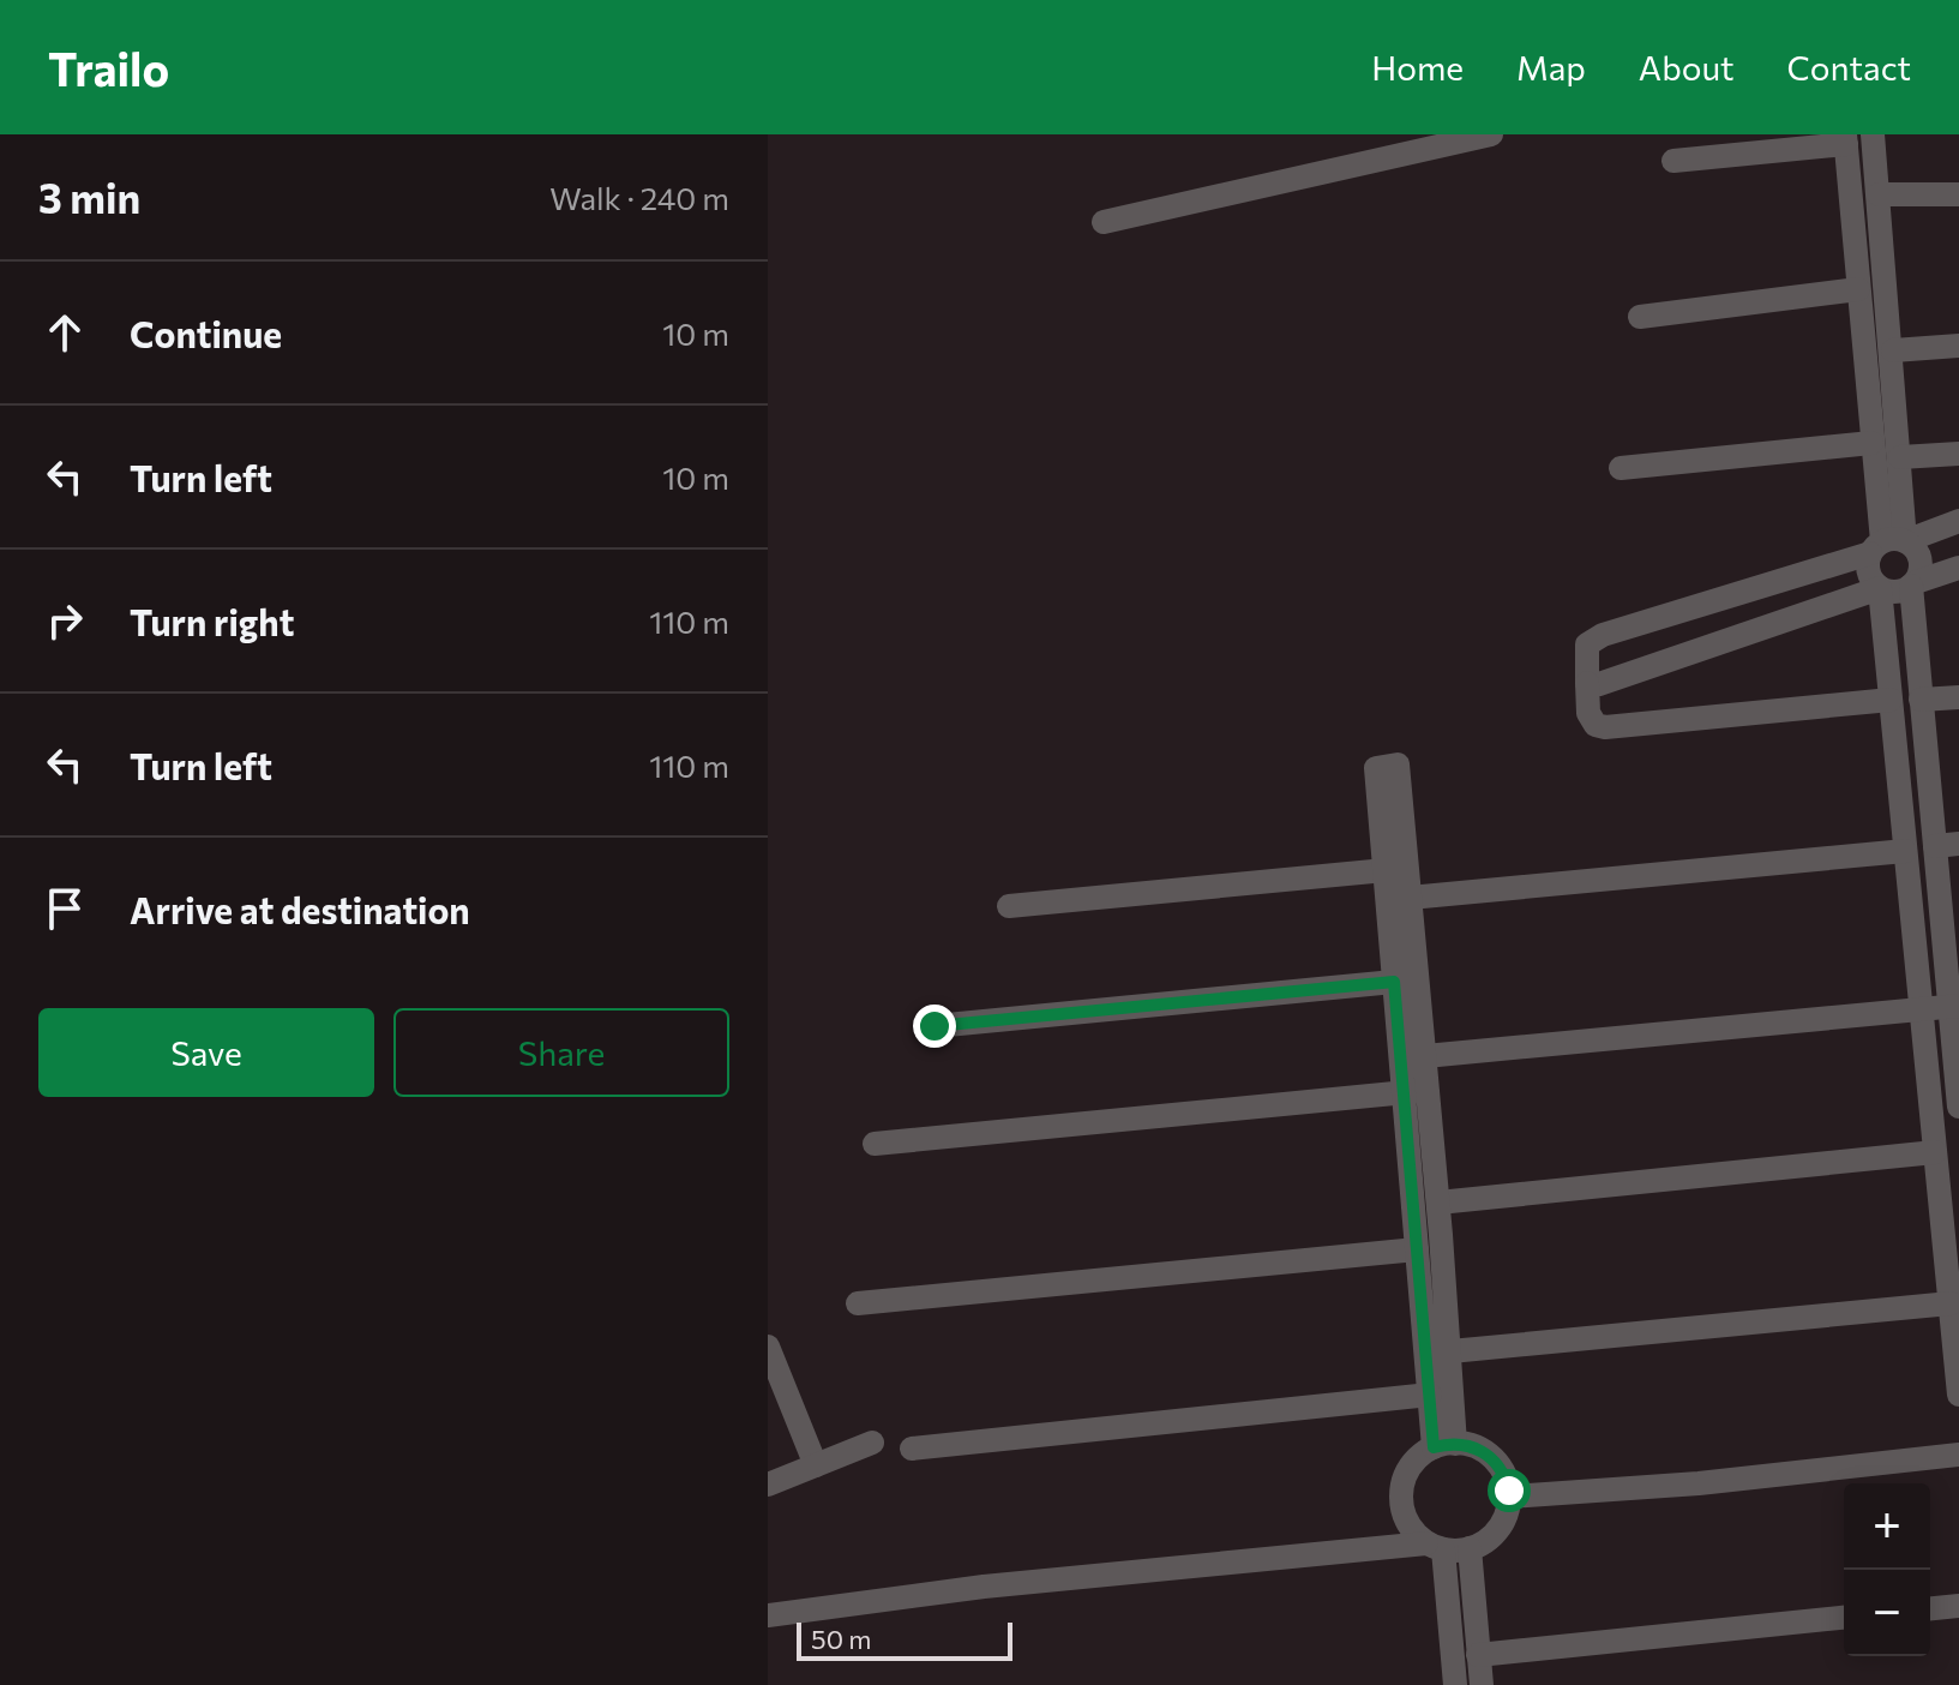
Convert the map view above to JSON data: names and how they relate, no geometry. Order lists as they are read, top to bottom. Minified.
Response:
{"scale_bar":"50 m","page":{"header":"Trailo","nav":["Home","Map","About","Contact"],"heading":["3 min","Walk · 240 m"],"list":[["Continue","10 m"],["Turn left","10 m"],["Turn right","110 m"],["Turn left","110 m"],"Arrive at destination"],"buttons":["Save","Share"],"map_buttons":["+","−"],"scale":"50 m"}}
